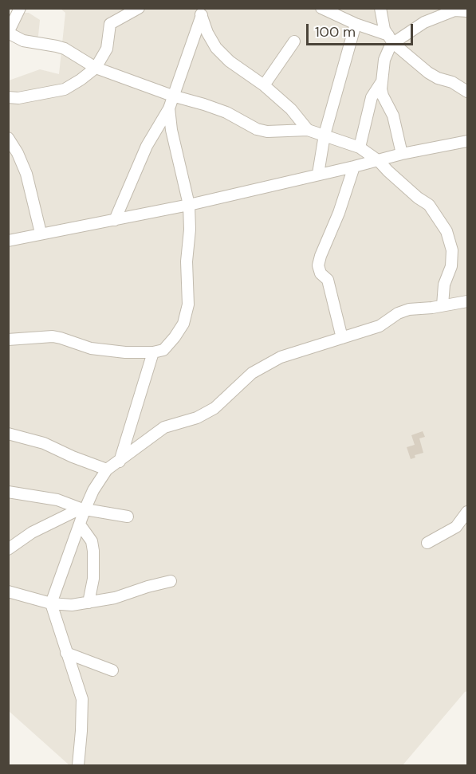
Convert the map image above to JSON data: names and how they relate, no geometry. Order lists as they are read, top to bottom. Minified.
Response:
{"scale_bar":"100 m"}
